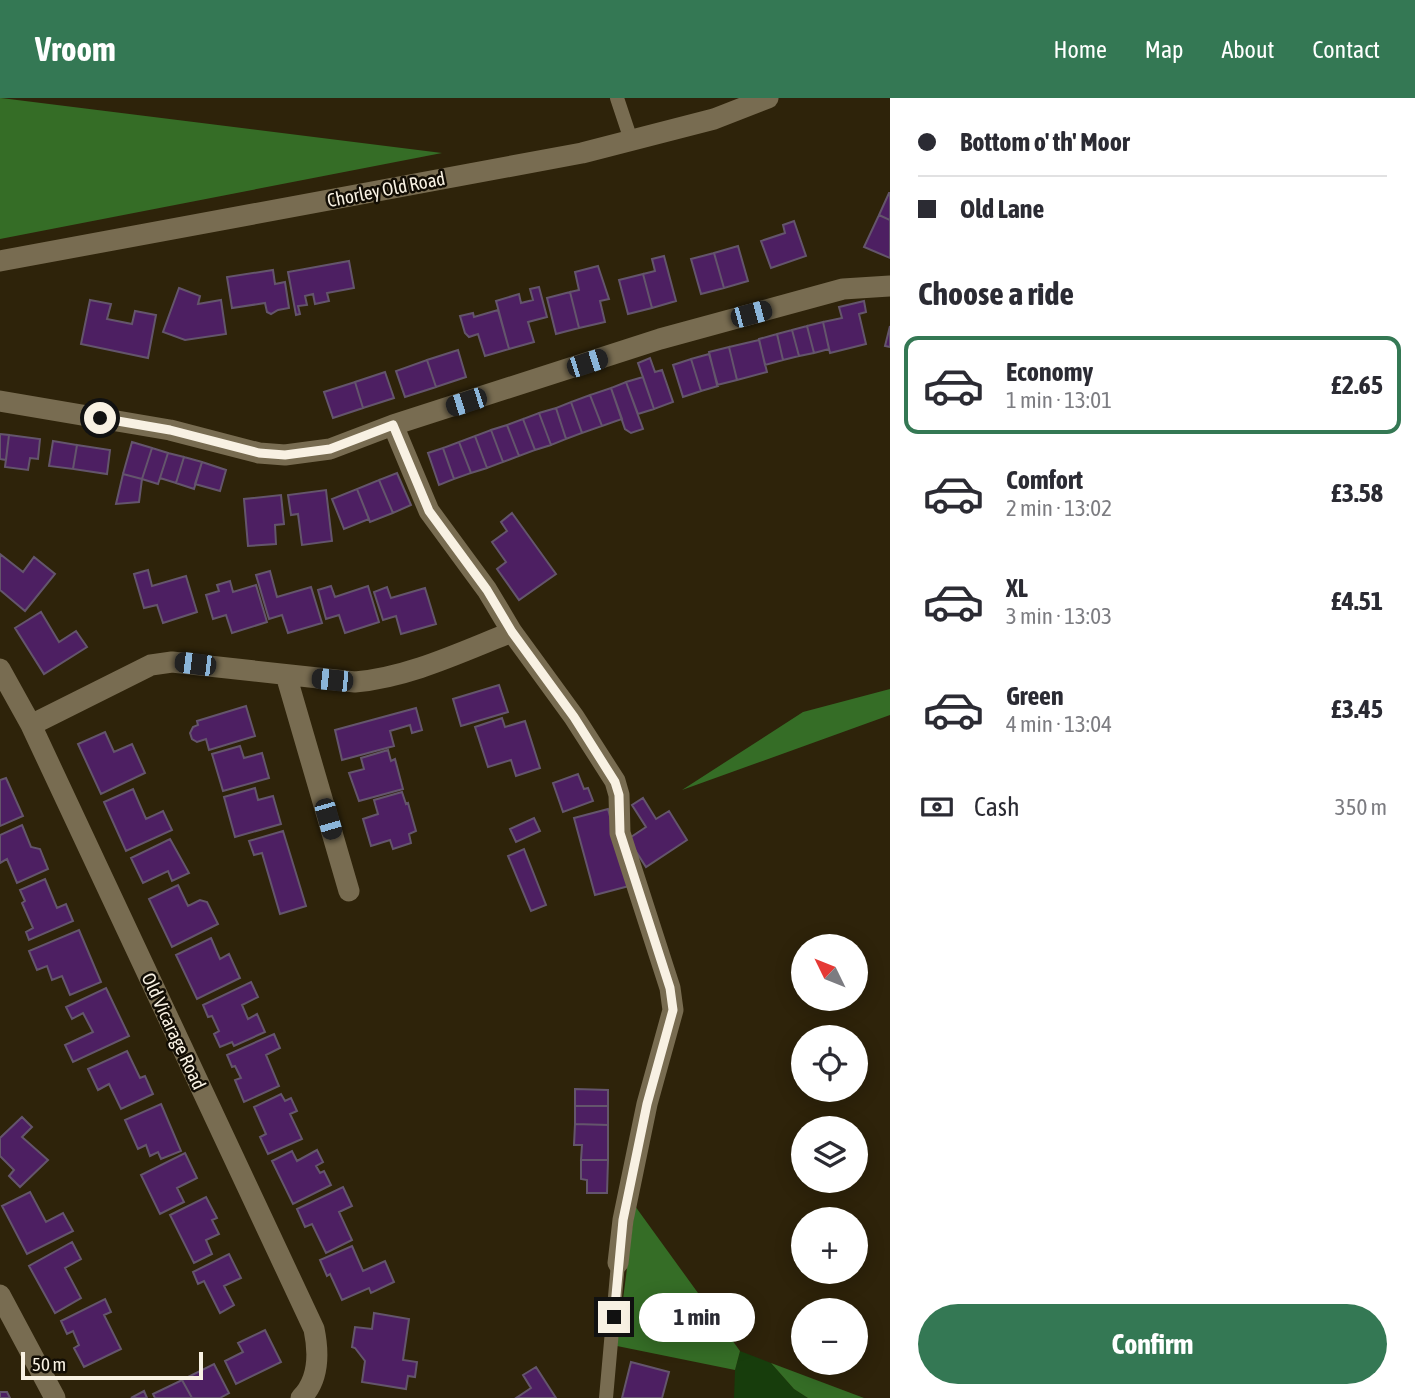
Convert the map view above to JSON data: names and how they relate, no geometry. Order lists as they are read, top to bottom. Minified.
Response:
{"streets":{"street":["Chorley Old Road","Old Vicarage Road"]},"scale_bar":"50 m","north":"top left","page":{"header":"Vroom","nav":["Home","Map","About","Contact"],"banner":["Bottom o' th' Moor","Old Lane"],"heading":"Choose a ride","list":[{"name":"Economy","note":"1 min · 13:01","value":"£2.65"},{"name":"Comfort","note":"2 min · 13:02","value":"£3.58"},{"name":"XL","note":"3 min · 13:03","value":"£4.51"},{"name":"Green","note":"4 min · 13:04","value":"£3.45"}],"pay":["Cash","350 m"],"map_buttons":["+","−"],"buttons":"Confirm","bubble":"1 min","scale":"50 m"}}
